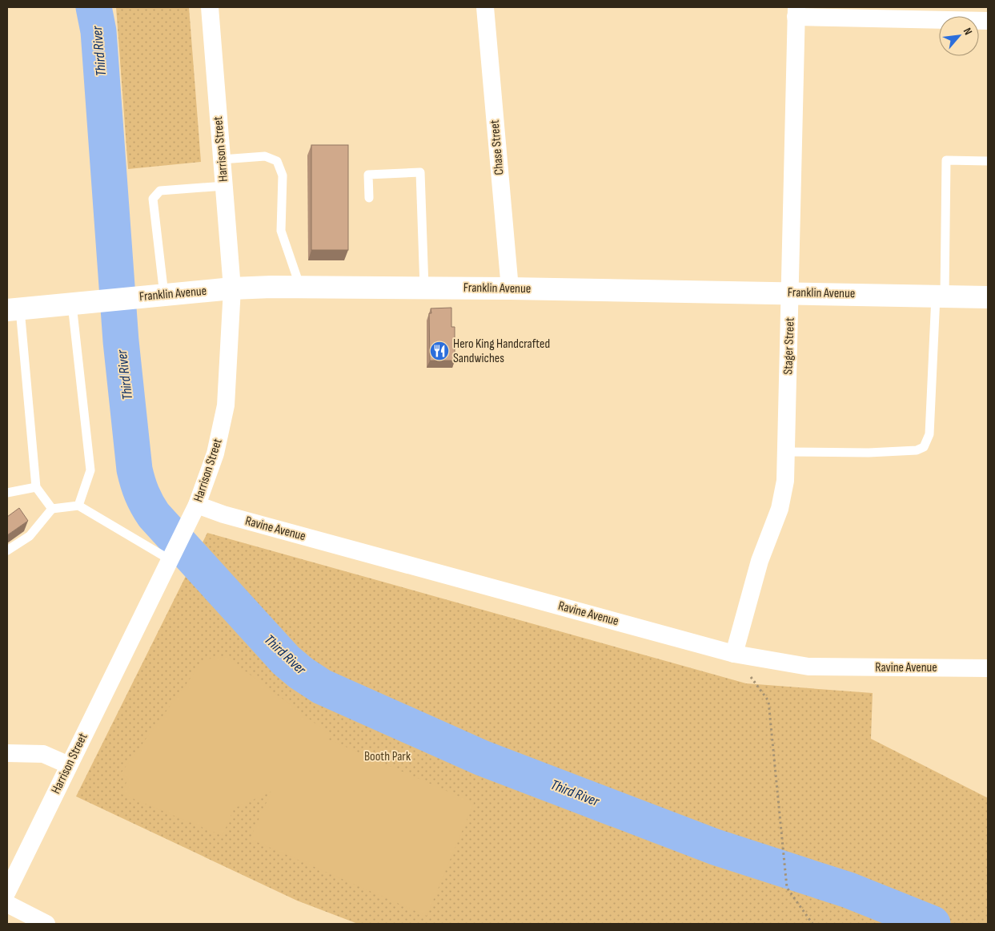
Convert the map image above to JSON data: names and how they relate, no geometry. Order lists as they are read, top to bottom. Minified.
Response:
{"streets":{"main road":["Franklin Avenue"],"street":["Chase Street","Harrison Street","Stager Street","Ravine Avenue"]},"crossings":[["Chase Street","Franklin Avenue"],["Harrison Street","Franklin Avenue"],["Harrison Street","Ravine Avenue"],["Franklin Avenue","Stager Street"],["Stager Street","Ravine Avenue"]],"water":["Third River"],"parks":["Booth Park"],"places":{"restaurant":["Hero King Handcrafted Sandwiches"]},"north":"top right"}
